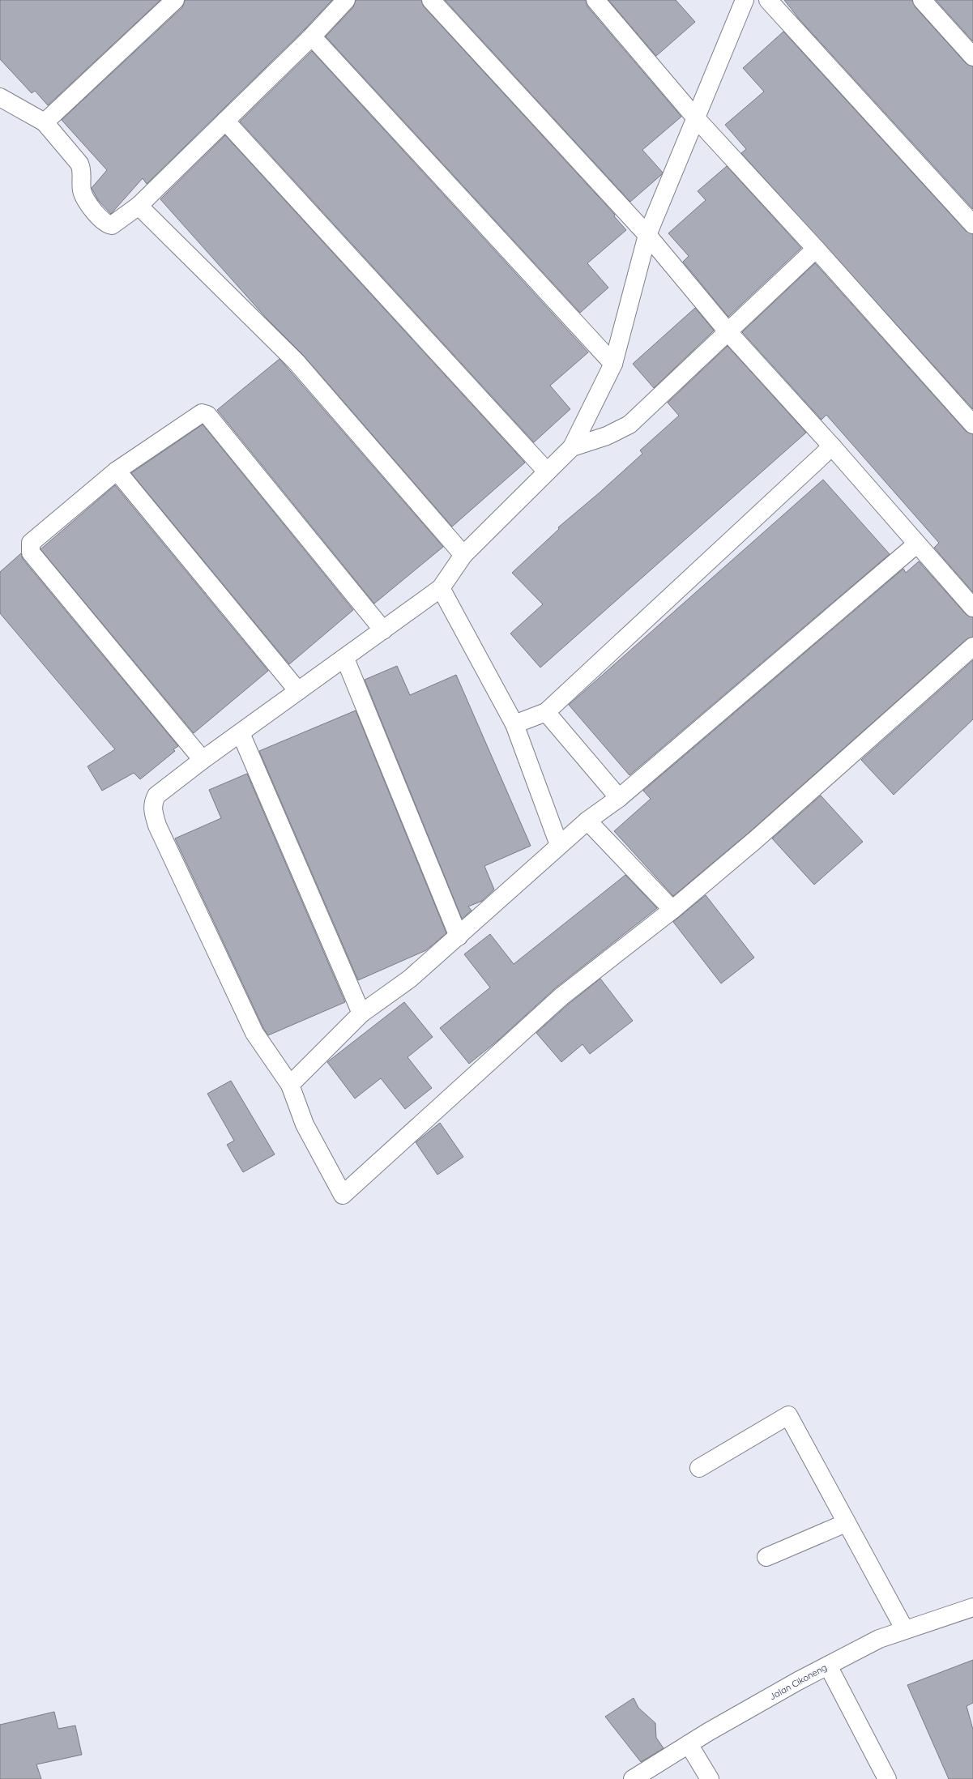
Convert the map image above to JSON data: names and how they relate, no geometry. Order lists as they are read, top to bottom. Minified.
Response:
{"streets":{"street":["Jalan Cikoneng"]}}
